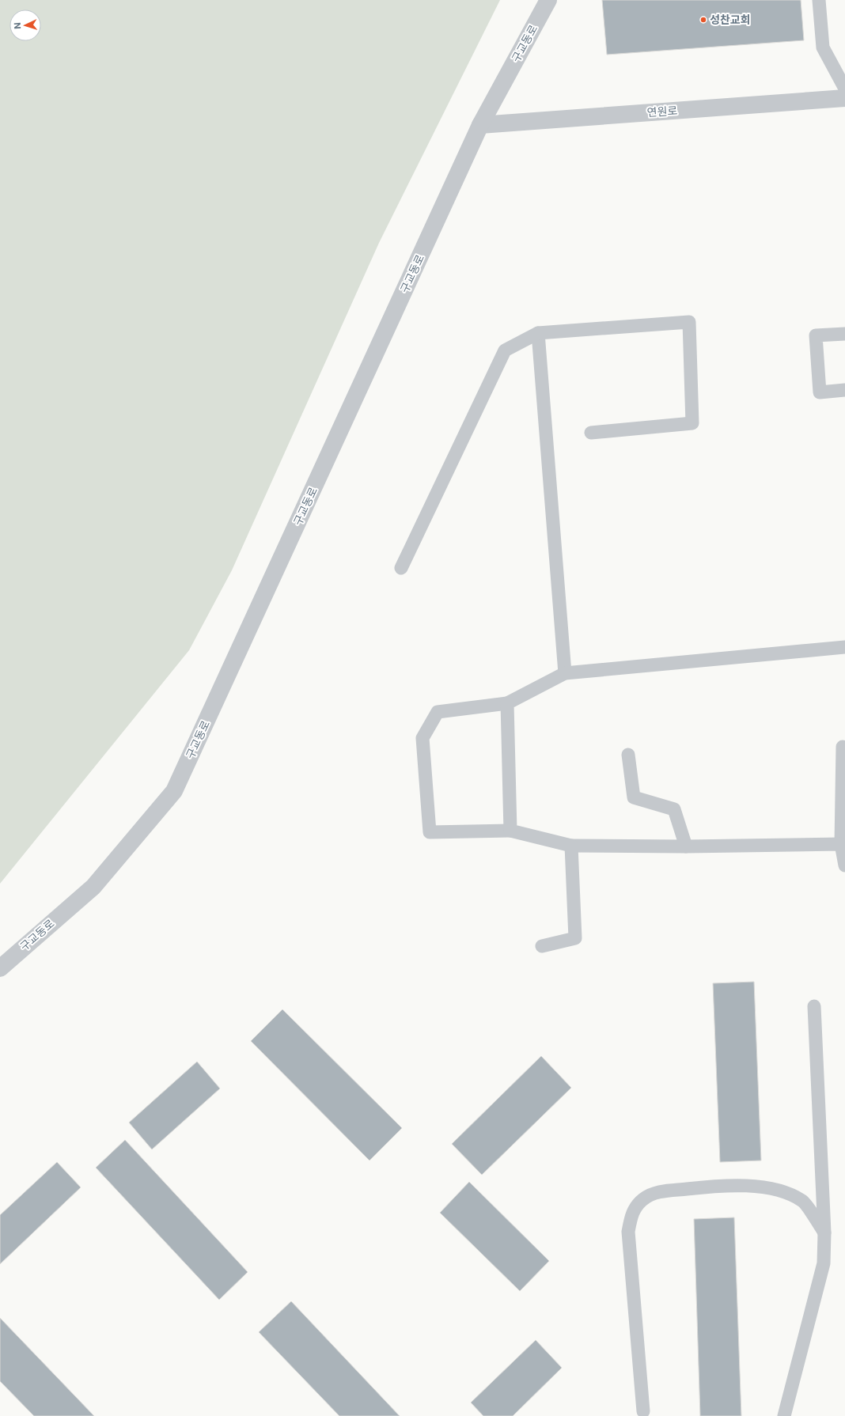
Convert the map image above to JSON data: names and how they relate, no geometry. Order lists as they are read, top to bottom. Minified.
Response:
{"streets":{"street":["구교동로","연원로"]},"crossings":[["구교동로","연원로"]],"places":["성찬교회"],"north":"left"}
